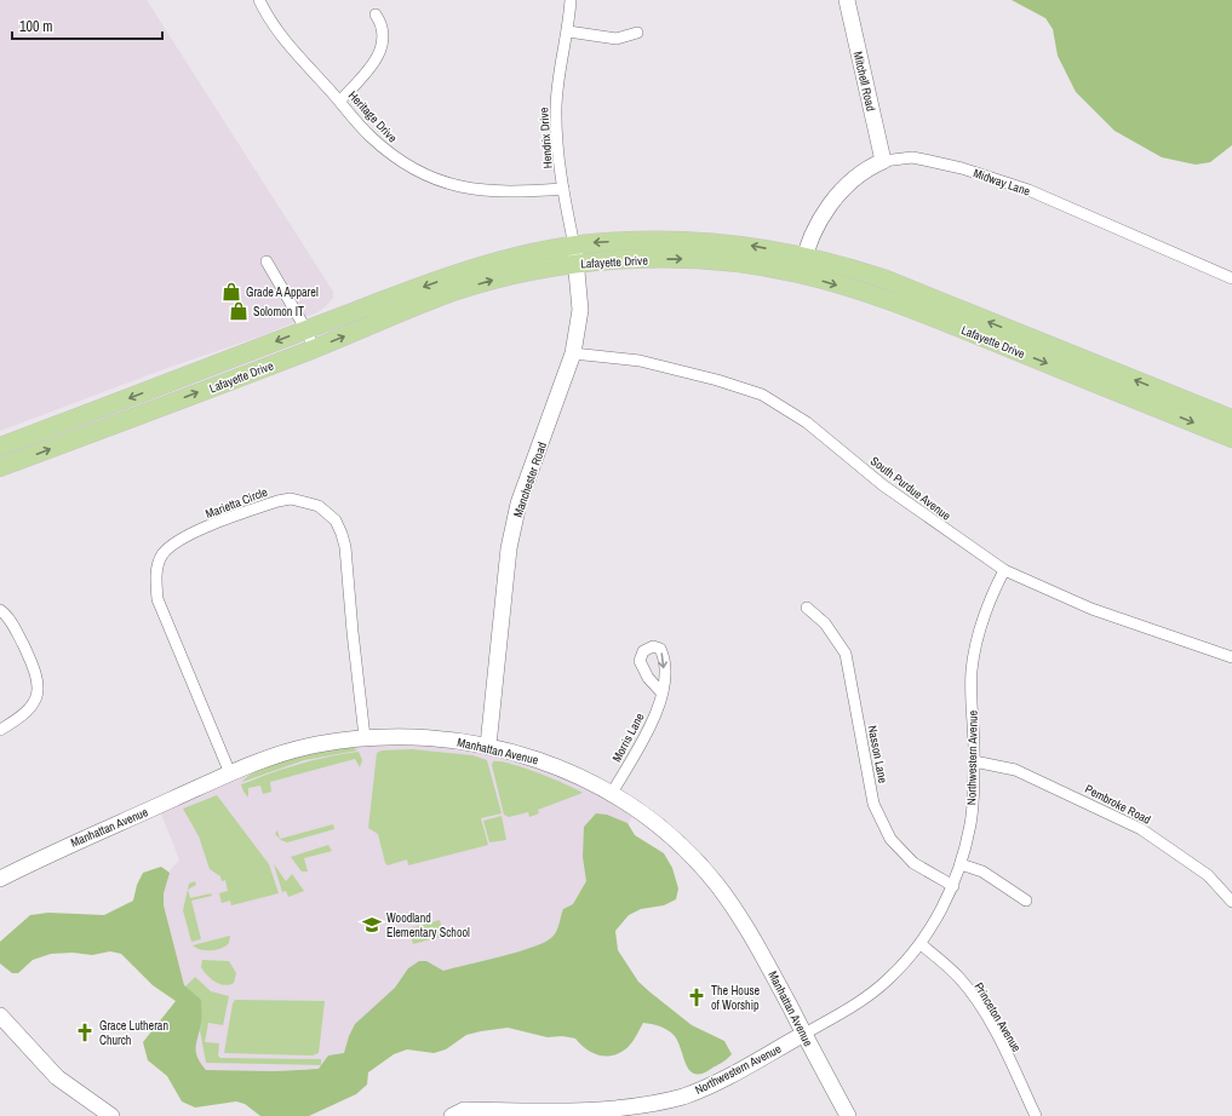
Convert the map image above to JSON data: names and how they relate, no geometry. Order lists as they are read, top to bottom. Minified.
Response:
{"streets":{"main road":["Lafayette Drive"],"street":["Mitchell Road","Heritage Drive","Hendrix Drive","Midway Lane","Manchester Road","South Purdue Avenue","Marietta Circle","Morris Lane","Manhattan Avenue","Nasson Lane","Northwestern Avenue","Pembroke Road","Princeton Avenue"]},"crossings":[["Mitchell Road","Midway Lane"],["Heritage Drive","Hendrix Drive"],["Hendrix Drive","Lafayette Drive"],["Hendrix Drive","Manchester Road"],["Midway Lane","Lafayette Drive"],["Lafayette Drive","Manchester Road"],["Manchester Road","South Purdue Avenue"],["Manchester Road","Manhattan Avenue"],["South Purdue Avenue","Northwestern Avenue"],["Marietta Circle","Manhattan Avenue"],["Morris Lane","Manhattan Avenue"],["Manhattan Avenue","Northwestern Avenue"],["Nasson Lane","Northwestern Avenue"],["Northwestern Avenue","Pembroke Road"],["Northwestern Avenue","Princeton Avenue"]],"places":{"shop":["Grade A Apparel","Solomon IT"],"school or university":["Woodland Elementary School"],"church":["The House of Worship","Grace Lutheran Church"]},"scale_bar":"100 m"}
